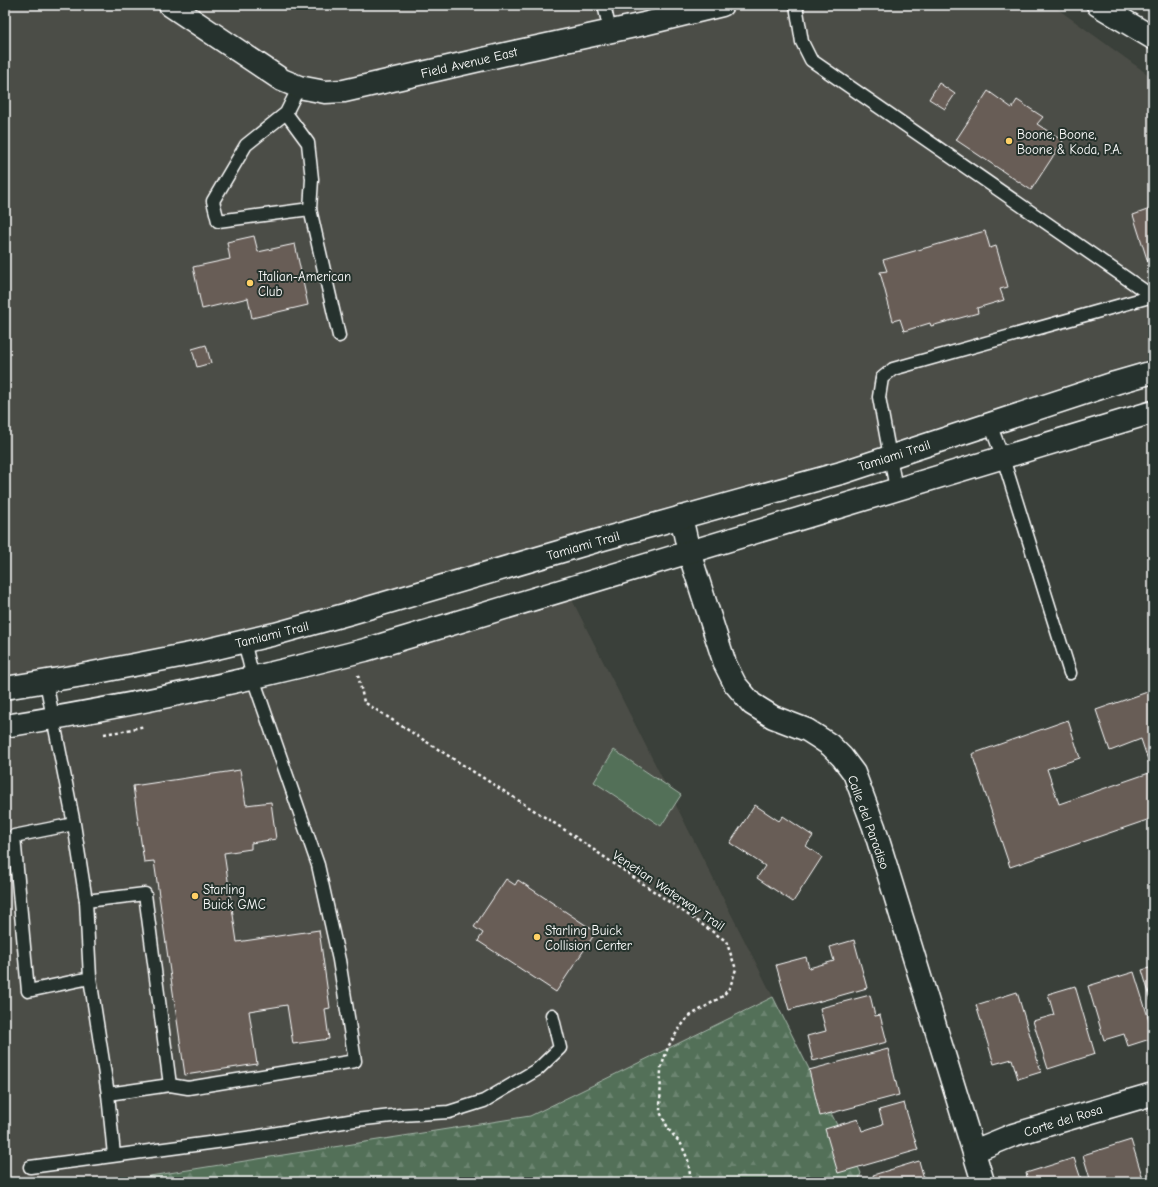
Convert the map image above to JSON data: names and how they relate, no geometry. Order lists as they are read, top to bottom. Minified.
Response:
{"streets":{"main road":["Field Avenue East","Tamiami Trail","Calle del Paradiso","Corte del Rosa"],"path":["Venetian Waterway Trail"]},"crossings":[["Tamiami Trail","Calle del Paradiso"],["Calle del Paradiso","Corte del Rosa"]],"places":["Boone, Boone, Boone & Koda, P.A.","Italian-American Club","Starling Buick GMC","Starling Buick Collision Center"]}
